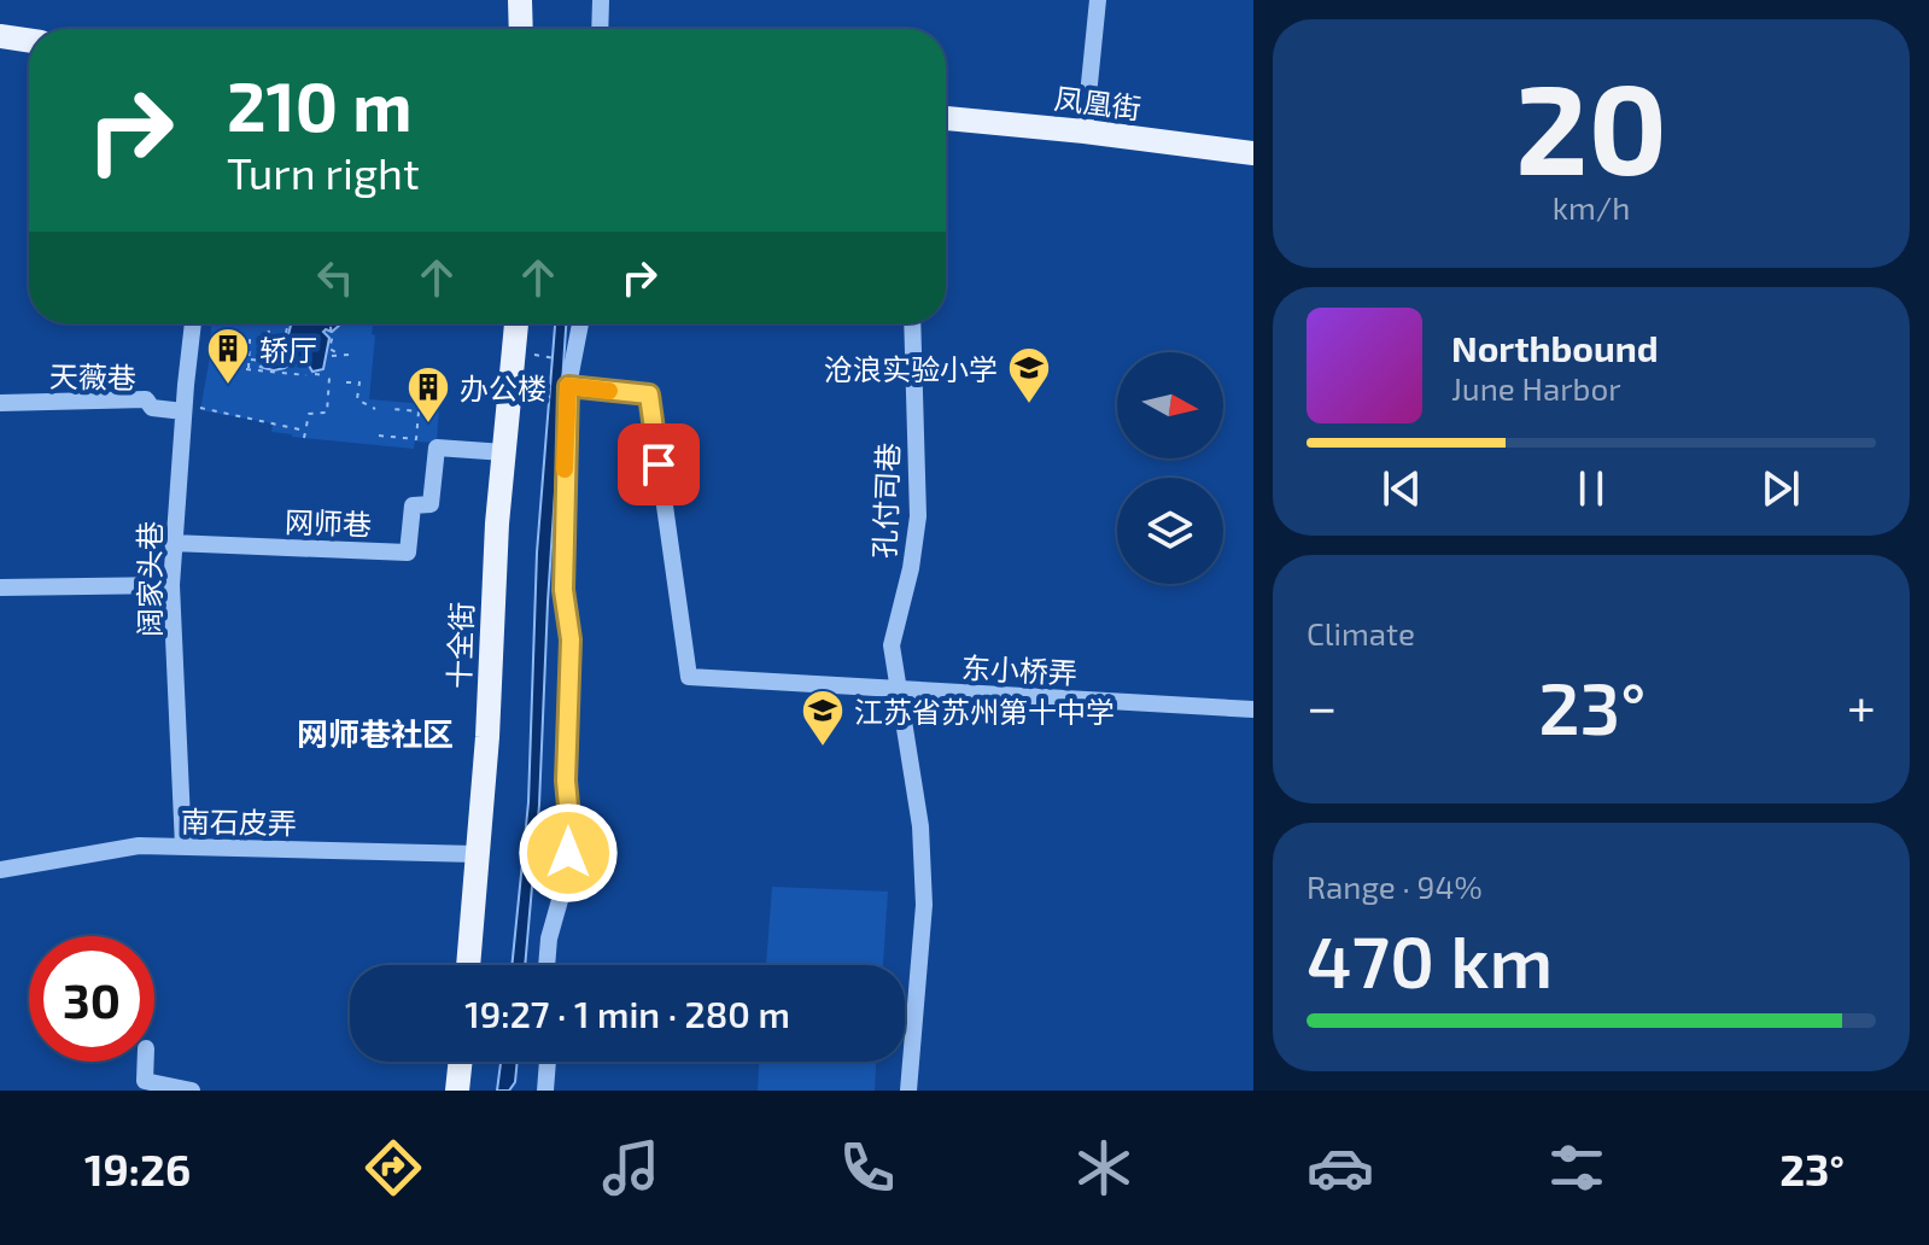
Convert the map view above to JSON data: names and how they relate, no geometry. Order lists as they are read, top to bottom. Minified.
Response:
{"streets":{"main road":["凤凰街","十全街"],"street":["天薇巷","孔付司巷","网师巷","阔家头巷","东小桥弄","南石皮弄"]},"crossings":[["天薇巷","阔家头巷"],["孔付司巷","东小桥弄"],["网师巷","阔家头巷"],["网师巷","十全街"],["阔家头巷","南石皮弄"],["十全街","南石皮弄"]],"districts":["网师巷社区"],"places":{"building":["轿厅","办公楼"],"school or university":["沧浪实验小学","江苏省苏州第十中学"]},"north":"right","page":{"tile":[["20","km/h"],"Climate",["Range · 94%","470 km"]],"turn":["210 m","Turn right"],"song":["Northbound","June Harbor"],"heat":["−","23°","+"],"limit":"30","trip":"19:27 · 1 min · 280 m","tabs":["19:26","23°"]}}
